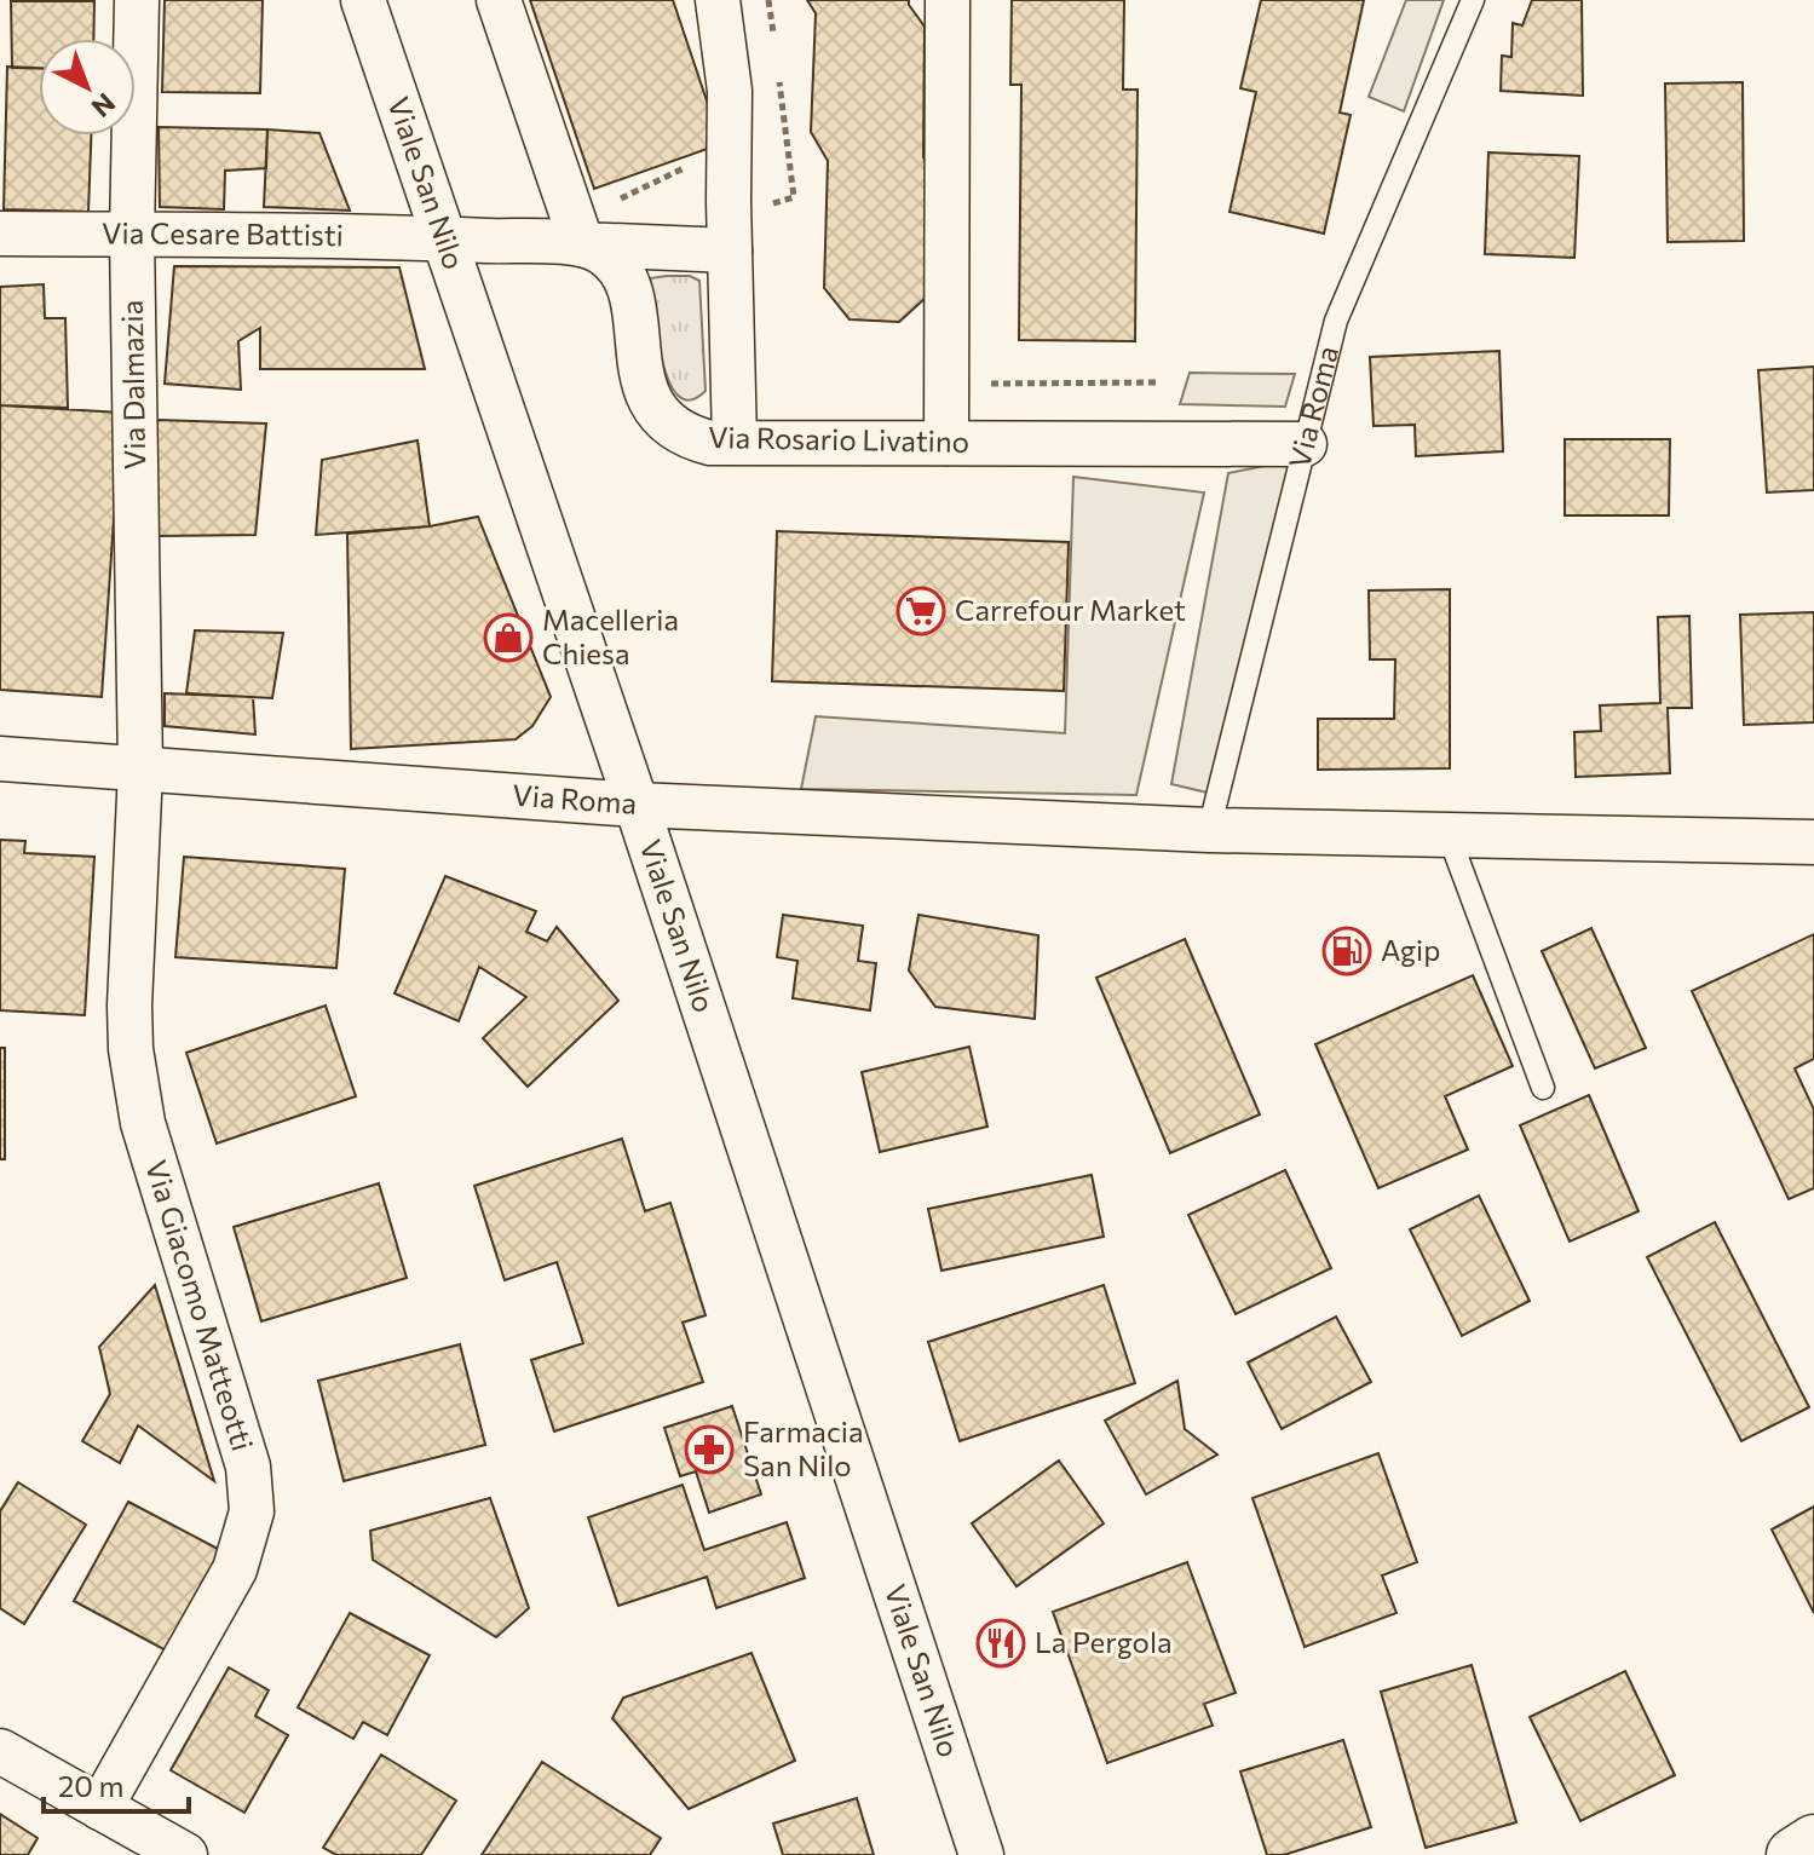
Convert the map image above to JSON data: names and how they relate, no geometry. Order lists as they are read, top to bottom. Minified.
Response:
{"streets":{"street":["Viale San Nilo","Via Cesare Battisti","Via Dalmazia","Via Roma","Via Rosario Livatino","Via Giacomo Matteotti"]},"crossings":[["Viale San Nilo","Via Cesare Battisti"],["Viale San Nilo","Via Roma"],["Via Cesare Battisti","Via Dalmazia"],["Via Dalmazia","Via Roma"],["Via Dalmazia","Via Giacomo Matteotti"],["Via Roma","Via Rosario Livatino"],["Via Roma","Via Giacomo Matteotti"]],"places":{"supermarket":["Carrefour Market"],"shop":["Macelleria Chiesa"],"fuel station":["Agip"],"pharmacy":["Farmacia San Nilo"],"restaurant":["La Pergola"]},"scale_bar":"20 m","north":"bottom right"}
